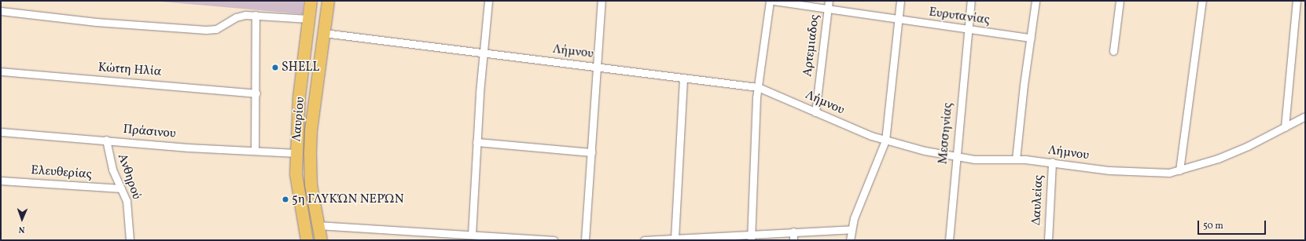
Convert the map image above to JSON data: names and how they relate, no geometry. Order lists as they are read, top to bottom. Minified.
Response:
{"streets":{"main road":["Λαυρίου"],"street":["Ευρυτανίας","Αρτεμιαδος","Λήμνου","Κώττη Ηλία","Πράσινου","Μεσσηνίας","Ελευθερίας","Ανθηρού","Δαυλείας"]},"crossings":[["Ευρυτανίας","Αρτεμιαδος"],["Ευρυτανίας","Μεσσηνίας"],["Αρτεμιαδος","Λήμνου"],["Λήμνου","Λαυρίου"],["Λήμνου","Μεσσηνίας"],["Λήμνου","Δαυλείας"],["Λαυρίου","Πράσινου"],["Πράσινου","Ανθηρού"],["Ελευθερίας","Ανθηρού"]],"places":["SHELL","5η ΓΛΥΚΏΝ ΝΕΡΏΝ"],"scale_bar":"50 m","north":"bottom"}
